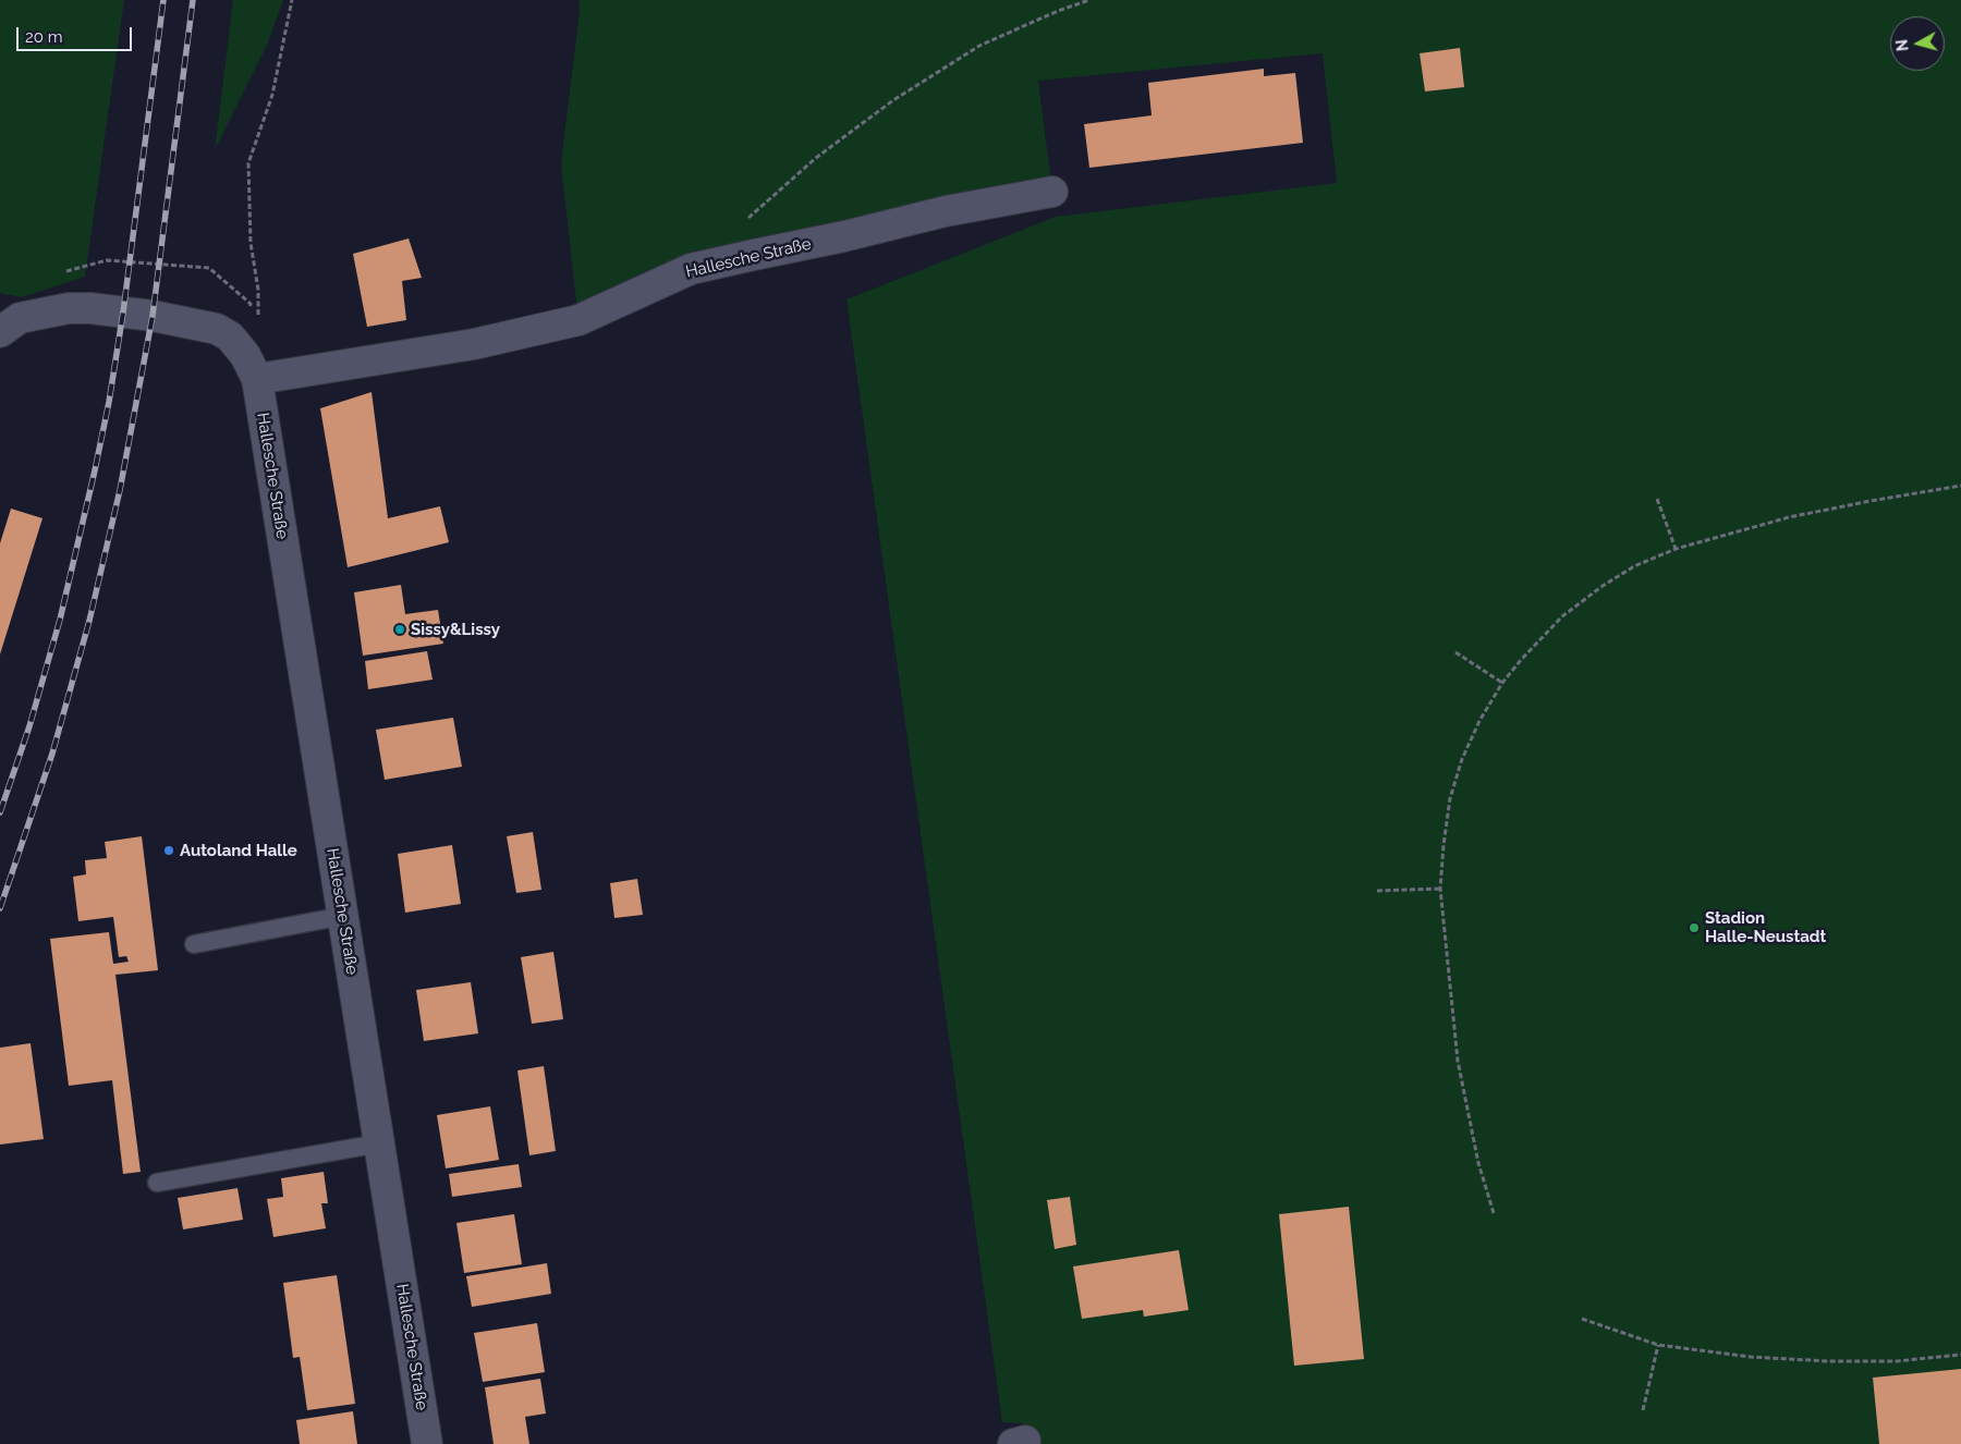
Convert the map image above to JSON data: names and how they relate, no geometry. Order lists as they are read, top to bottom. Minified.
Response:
{"streets":{"street":["Hallesche Straße"]},"places":["Sissy&Lissy","Autoland Halle","Stadion Halle-Neustadt"],"scale_bar":"20 m","north":"left"}
